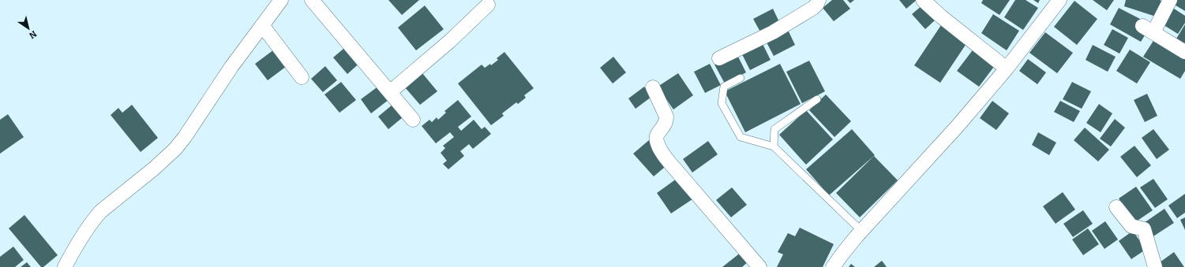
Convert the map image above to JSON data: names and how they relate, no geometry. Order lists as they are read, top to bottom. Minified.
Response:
{"north":"bottom right"}
